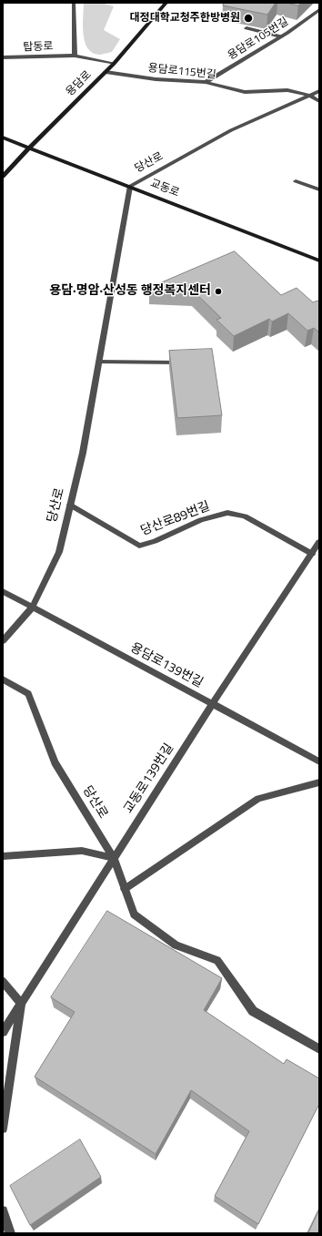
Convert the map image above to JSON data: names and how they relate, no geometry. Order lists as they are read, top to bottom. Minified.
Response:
{"streets":{"main road":["용담로","교동로"],"street":["용담로105번길","탑동로","용담로115번길","당산로","당산로89번길","용담로139번길","교동로139번길"]},"crossings":[["용담로105번길","용담로115번길"],["탑동로","용담로"],["용담로115번길","용담로"],["용담로115번길","당산로"],["용담로","교동로"],["당산로","교동로"],["당산로","당산로89번길"],["당산로","용담로139번길"],["당산로","교동로139번길"],["당산로89번길","교동로139번길"],["용담로139번길","교동로139번길"]],"places":["대정대학교청주한방병원","용담·명암·산성동 행정복지센터"]}
